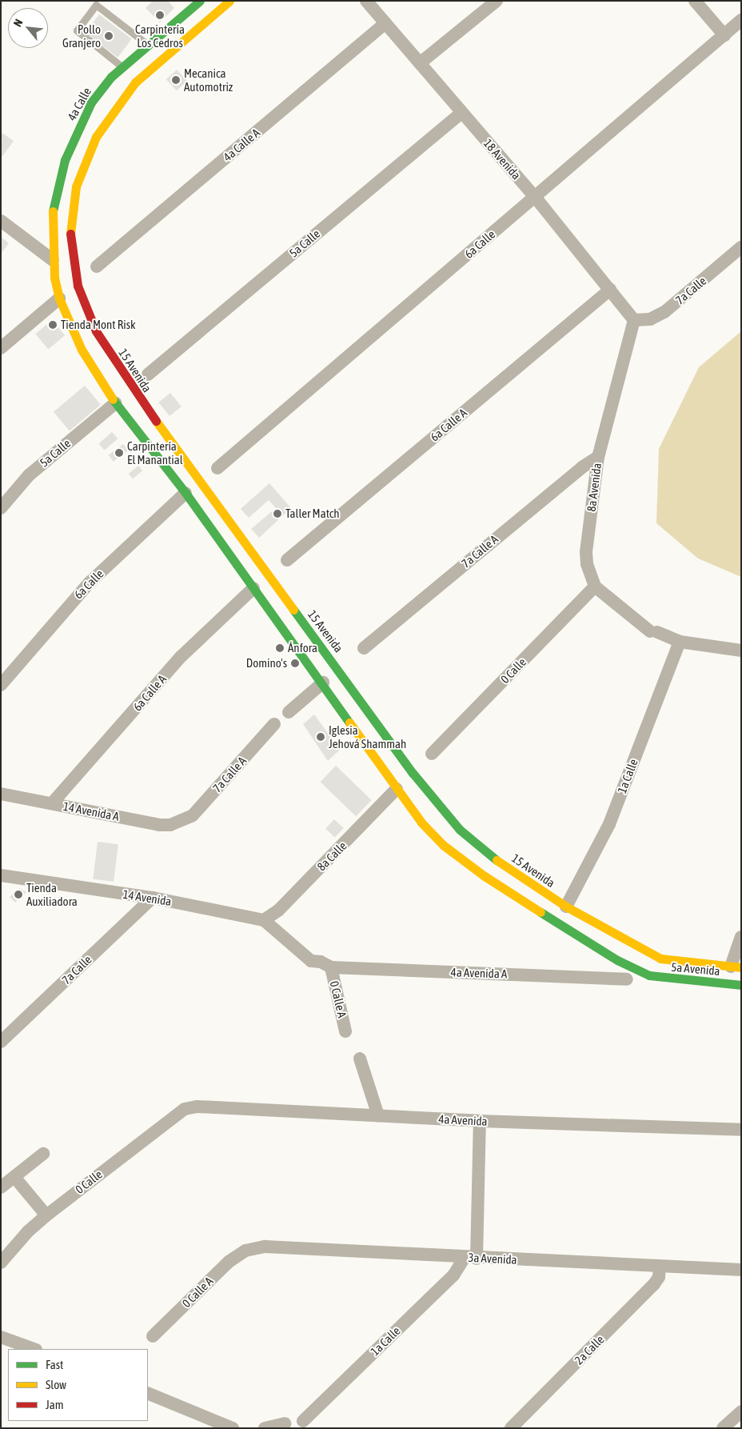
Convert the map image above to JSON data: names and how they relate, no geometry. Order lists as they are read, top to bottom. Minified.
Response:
{"streets":{"main road":["4a Calle","15 Avenida","5a Avenida"],"street":["4a Calle A","18 Avenida","5a Calle","6a Calle","7a Calle","6a Calle A","8a Avenida","7a Calle A","0 Calle","1a Calle","14 Avenida A","8a Calle","14 Avenida","4a Avenida A","0 Calle A","4a Avenida","3a Avenida","2a Calle"]},"crossings":[["4a Calle A","18 Avenida"],["18 Avenida","5a Calle"],["18 Avenida","6a Calle"],["18 Avenida","7a Calle"],["18 Avenida","6a Calle A"],["18 Avenida","8a Avenida"],["7a Calle","8a Avenida"],["7a Calle","14 Avenida"],["15 Avenida","1a Calle"],["15 Avenida","5a Avenida"],["6a Calle A","14 Avenida A"],["8a Avenida","7a Calle A"],["8a Avenida","0 Calle"],["7a Calle A","14 Avenida A"],["0 Calle","4a Avenida"],["1a Calle","3a Avenida"],["8a Calle","14 Avenida"],["8a Calle","5a Avenida"],["14 Avenida","4a Avenida A"],["14 Avenida","0 Calle A"],["4a Avenida A","0 Calle A"],["0 Calle A","3a Avenida"],["3a Avenida","2a Calle"]],"places":["Carpintería Los Cedros","Pollo Granjero","Mecanica Automotriz","Tienda Mont Risk","Carpintería El Manantial","Taller Match","Ánfora","Domino's","Iglesia Jehová Shammah","Tienda Auxiliadora"],"legend":["Fast","Slow","Jam"],"north":"top left"}
